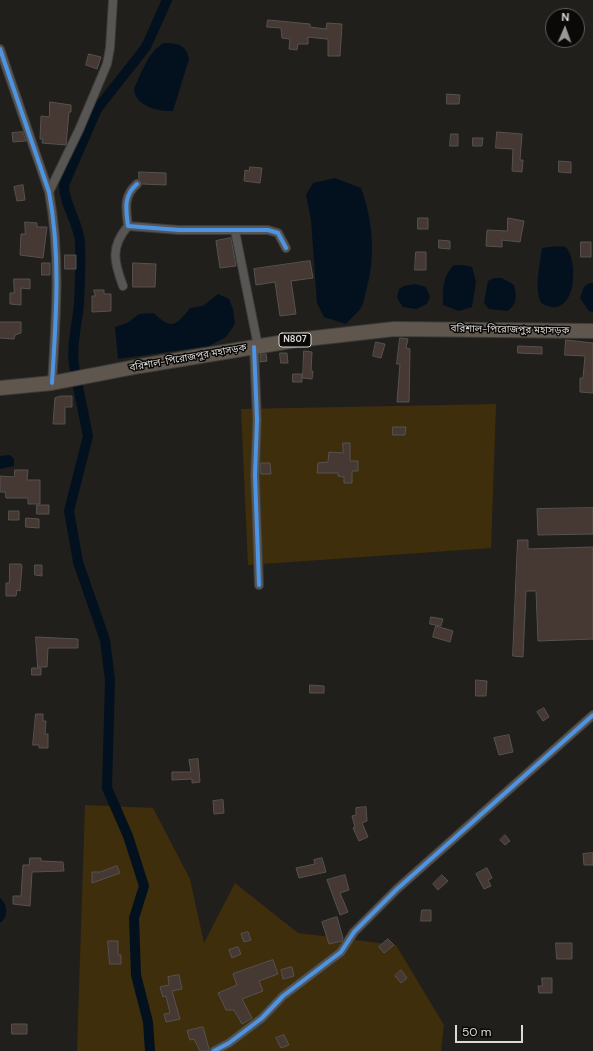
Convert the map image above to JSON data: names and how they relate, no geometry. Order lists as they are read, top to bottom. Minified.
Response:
{"streets":{"highway":["বরিশাল-পিরোজপুর মহাসড়ক","N807"]},"scale_bar":"50 m","north":"top"}
